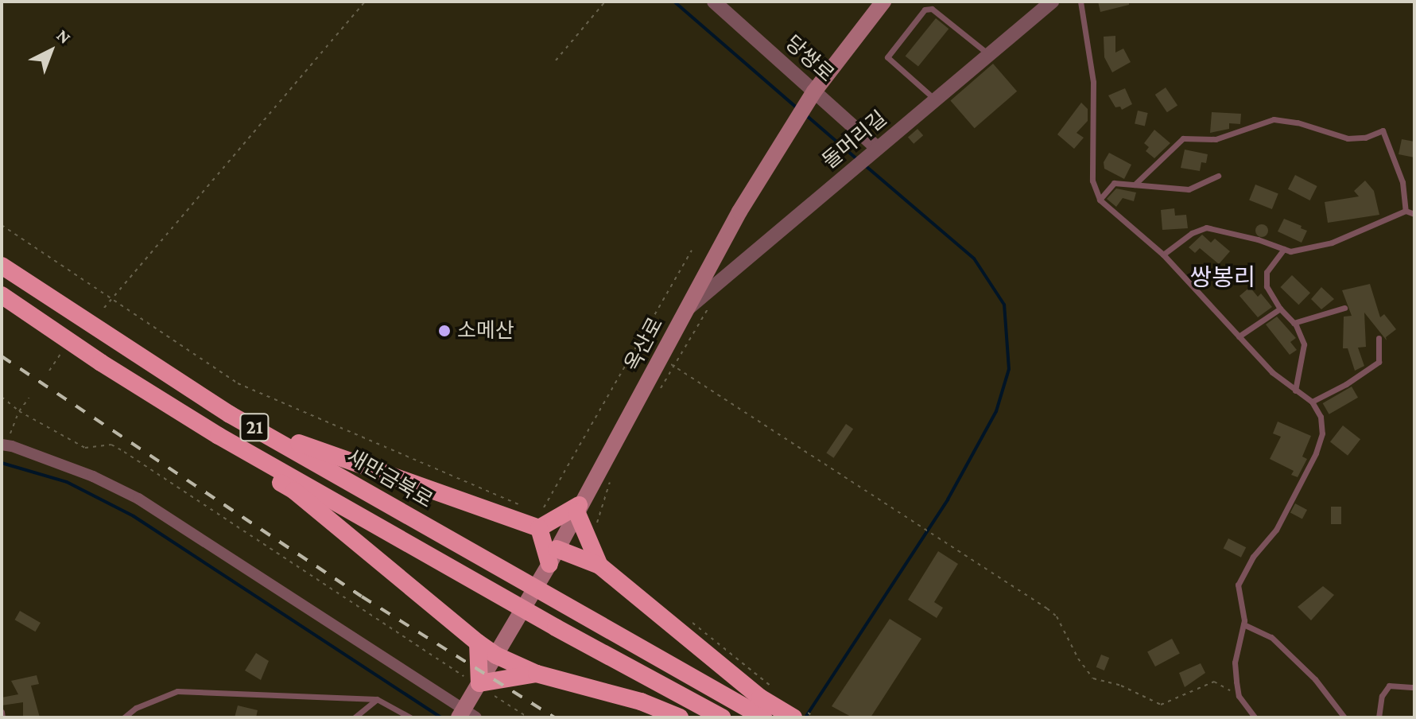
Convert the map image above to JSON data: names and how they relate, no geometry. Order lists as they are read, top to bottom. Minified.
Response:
{"streets":{"highway":["21","새만금북로"],"main road":["옥산로"],"street":["당쌍로","돌머리길"]},"crossings":[["당쌍로","돌머리길"],["당쌍로","옥산로"],["돌머리길","옥산로"]],"districts":["쌍봉리"],"places":["소메산"],"north":"top right"}
